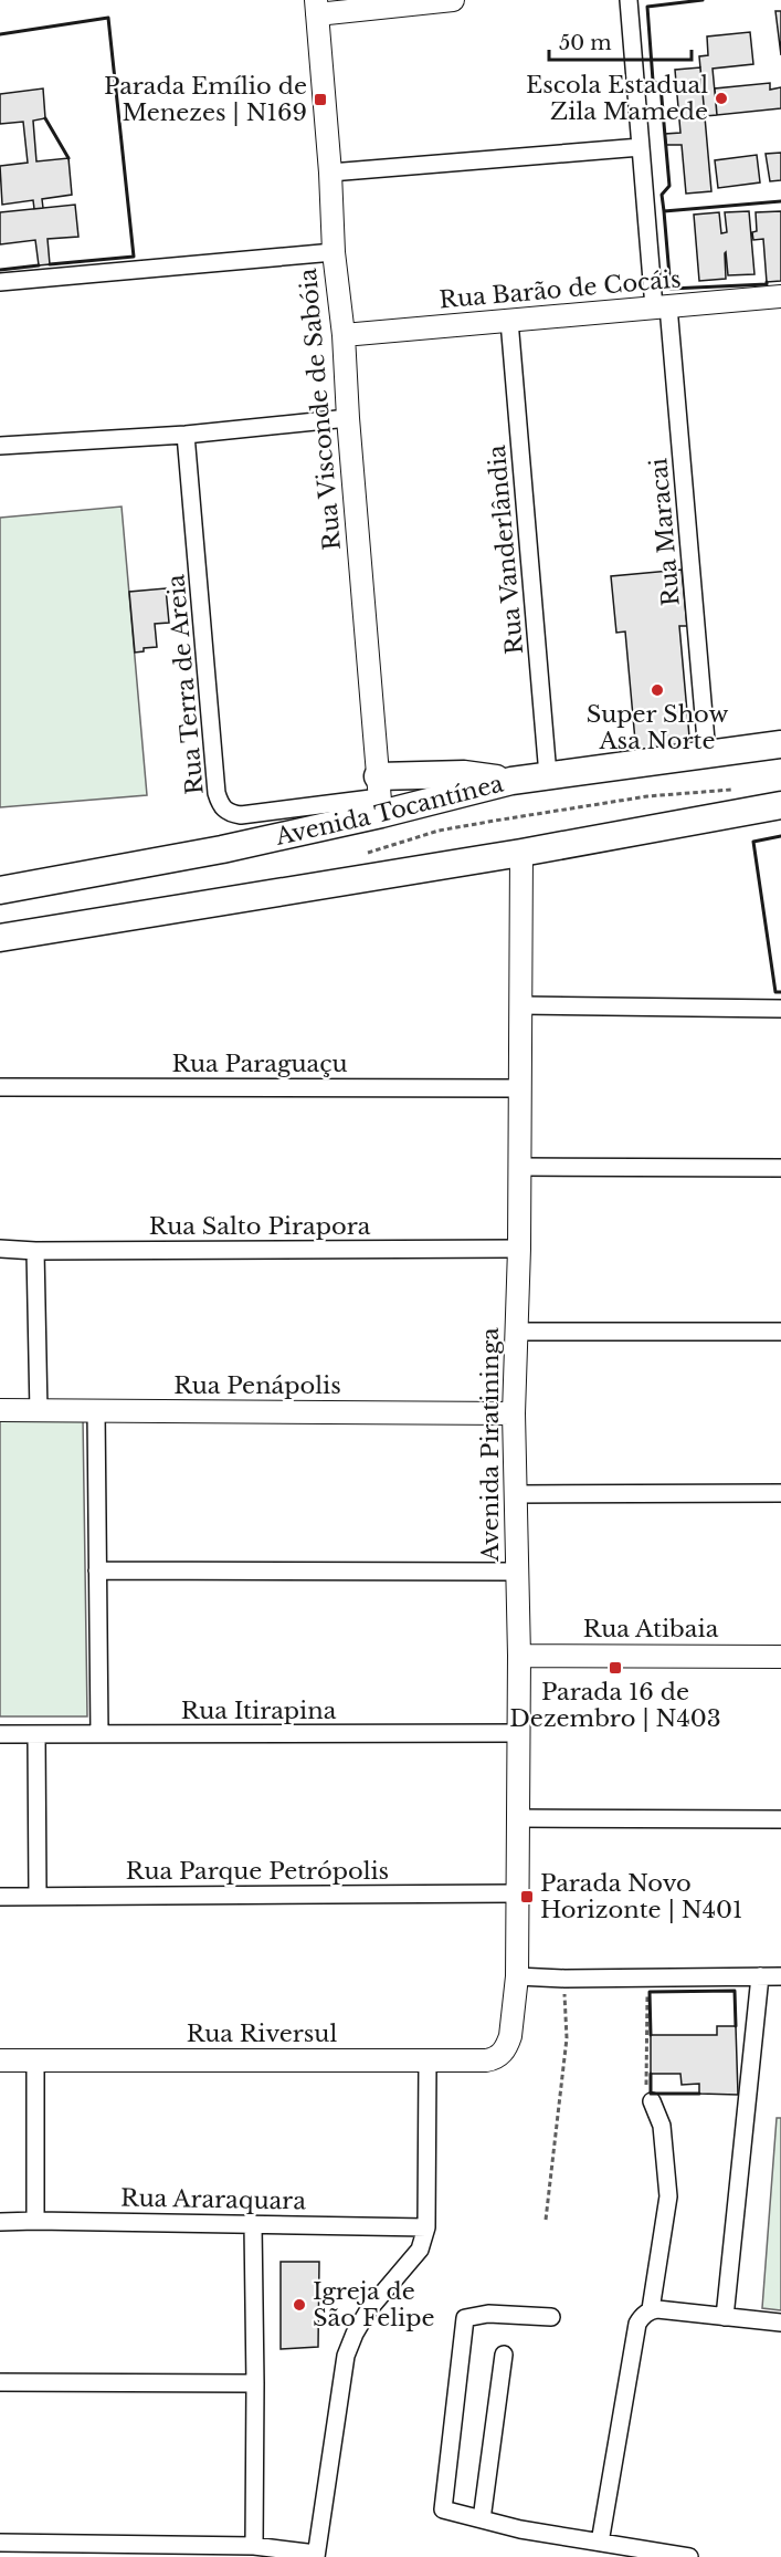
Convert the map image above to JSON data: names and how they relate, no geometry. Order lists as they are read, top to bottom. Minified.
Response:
{"streets":{"main road":["Avenida Tocantínea"],"street":["Rua Barão de Cocáis","Rua Visconde de Sabóia","Rua Maracai","Rua Vanderlândia","Rua Terra de Areia","Rua Paraguaçu","Rua Salto Pirapora","Rua Penápolis","Avenida Piratininga","Rua Atibaia","Rua Itirapina","Rua Parque Petrópolis","Rua Riversul","Rua Araraquara"]},"crossings":[["Rua Barão de Cocáis","Rua Visconde de Sabóia"],["Rua Barão de Cocáis","Rua Maracai"],["Rua Barão de Cocáis","Rua Vanderlândia"],["Rua Visconde de Sabóia","Rua Terra de Areia"],["Rua Visconde de Sabóia","Avenida Tocantínea"],["Rua Maracai","Avenida Tocantínea"],["Rua Vanderlândia","Avenida Tocantínea"],["Rua Terra de Areia","Avenida Tocantínea"],["Rua Paraguaçu","Avenida Piratininga"],["Rua Salto Pirapora","Avenida Piratininga"],["Rua Penápolis","Avenida Piratininga"],["Avenida Piratininga","Rua Atibaia"],["Avenida Piratininga","Rua Itirapina"],["Avenida Piratininga","Rua Parque Petrópolis"],["Avenida Piratininga","Rua Riversul"]],"places":{"other":["Escola Estadual Zila Mamede","Super Show Asa Norte","Igreja de São Felipe"],"transit":["Parada Emílio de Menezes | N169","Parada 16 de Dezembro | N403","Parada Novo Horizonte | N401"]},"scale_bar":"50 m"}
